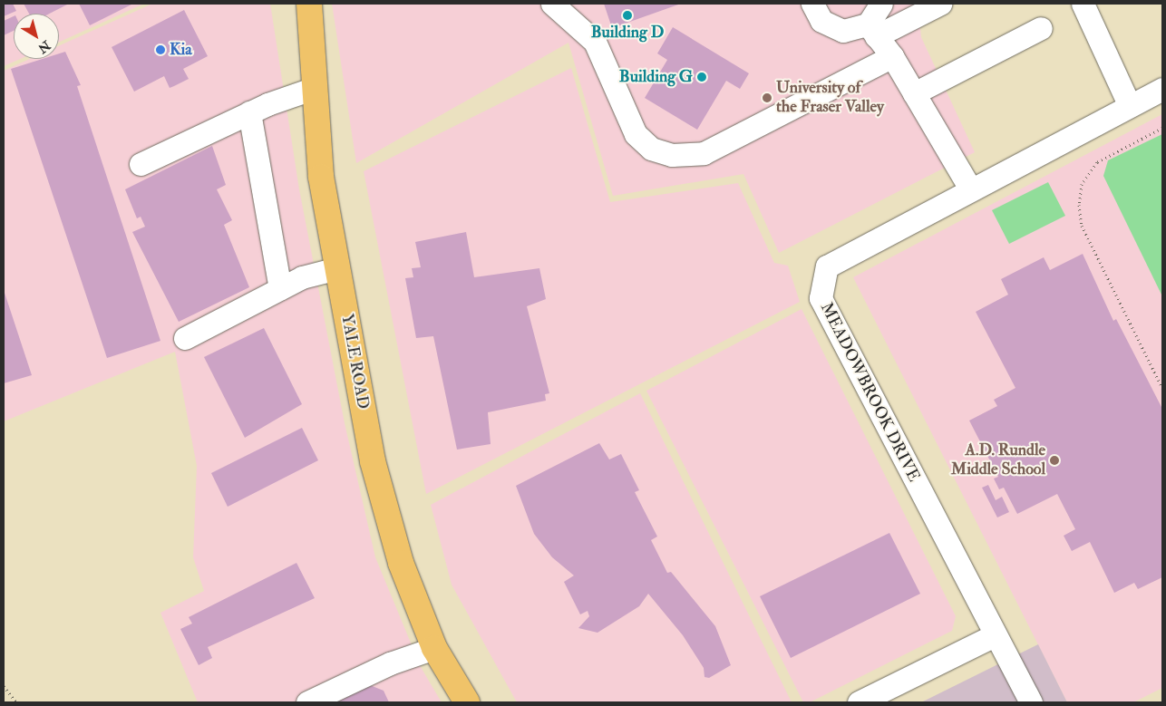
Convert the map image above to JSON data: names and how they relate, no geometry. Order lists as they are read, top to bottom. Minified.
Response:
{"streets":{"main road":["YALE ROAD"],"street":["MEADOWBROOK DRIVE"]},"places":["Building D","Kia","Building G","University of the Fraser Valley","A.D. Rundle Middle School"],"north":"bottom right"}
